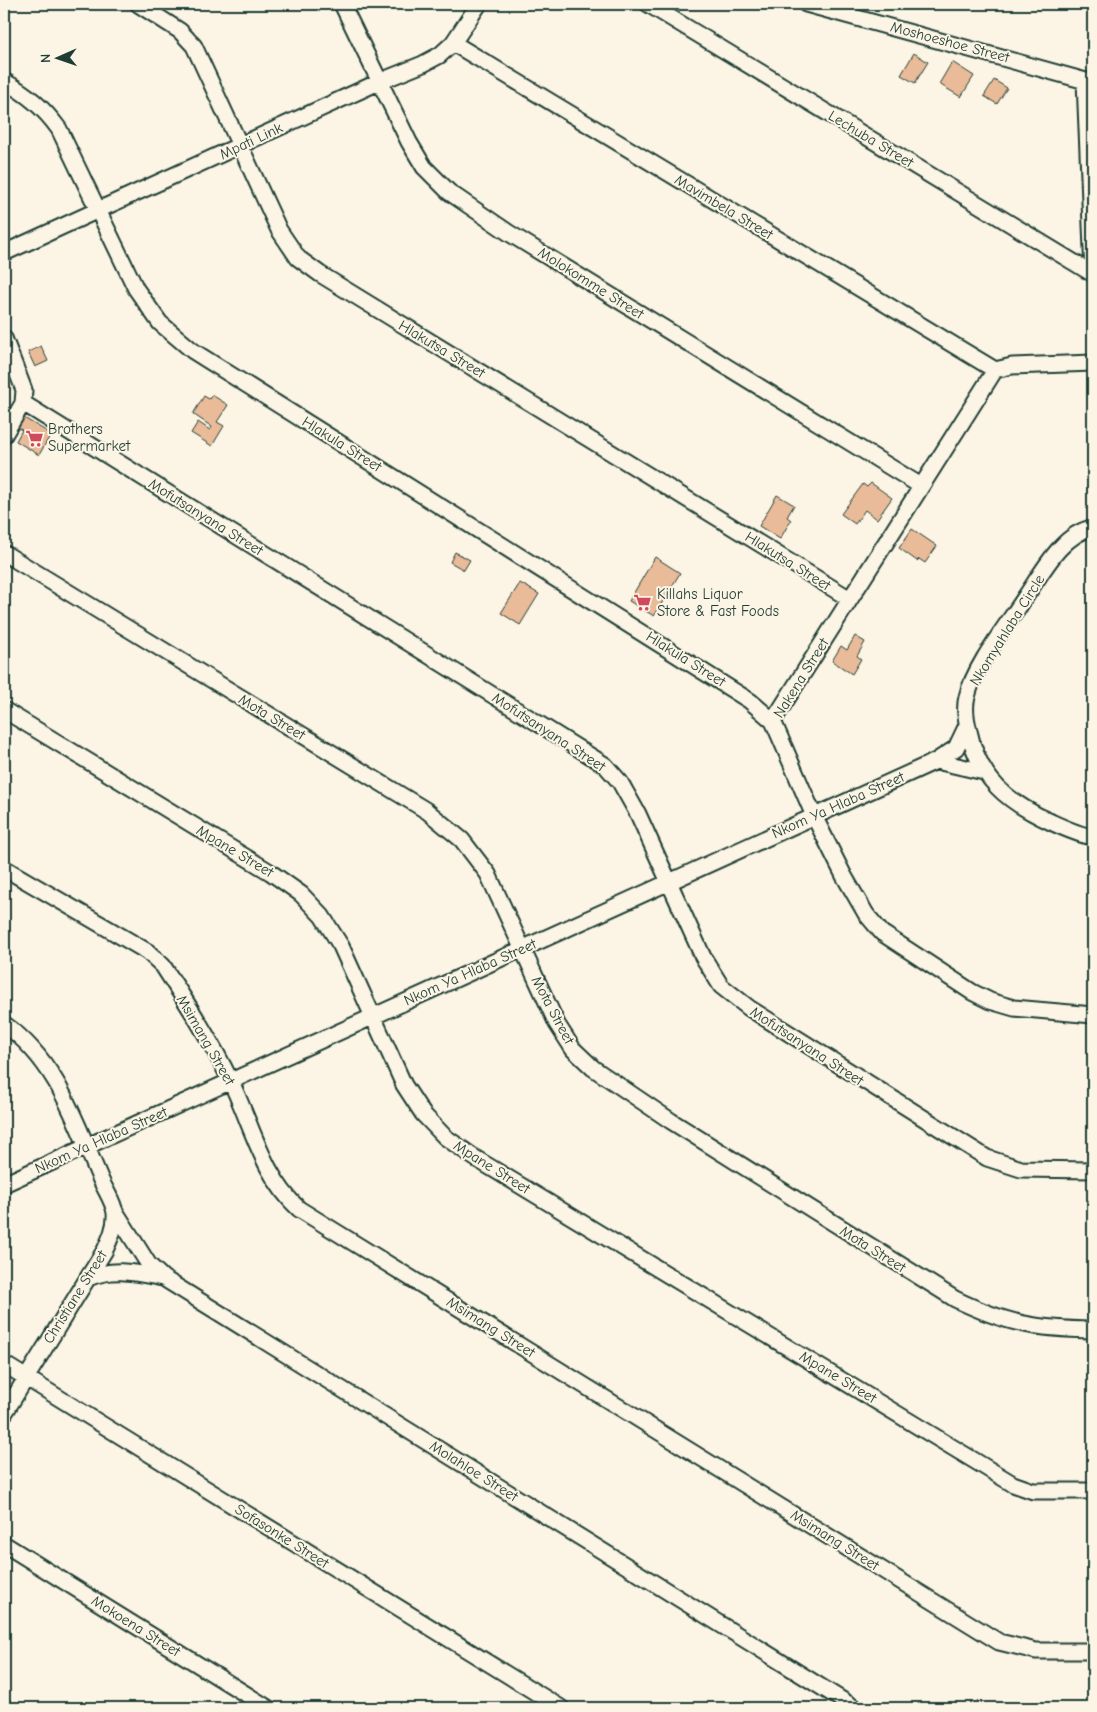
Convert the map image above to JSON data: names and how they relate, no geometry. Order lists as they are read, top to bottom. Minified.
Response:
{"streets":{"street":["Moshoeshoe Street","Lechuba Street","Mpati Link","Mavimbela Street","Molokomme Street","Hlakutsa Street","Hlakula Street","Mofutsanyana Street","Nkomyahlaba Circle","Nakena Street","Mota Street","Nkom Ya Hlaba Street","Mpane Street","Msimang Street","Christiane Street","Molahloe Street","Sofasonke Street","Mokoena Street"]},"crossings":[["Mpati Link","Mavimbela Street"],["Mpati Link","Molokomme Street"],["Mpati Link","Hlakutsa Street"],["Mpati Link","Hlakula Street"],["Mavimbela Street","Nakena Street"],["Molokomme Street","Nakena Street"],["Hlakutsa Street","Nakena Street"],["Hlakula Street","Nakena Street"],["Mofutsanyana Street","Nkom Ya Hlaba Street"],["Nkomyahlaba Circle","Nkom Ya Hlaba Street"],["Nakena Street","Nkom Ya Hlaba Street"],["Mota Street","Nkom Ya Hlaba Street"],["Nkom Ya Hlaba Street","Mpane Street"],["Nkom Ya Hlaba Street","Msimang Street"],["Christiane Street","Molahloe Street"],["Christiane Street","Sofasonke Street"]],"places":{"supermarket":["Brothers Supermarket","Killahs Liquor Store & Fast Foods"]},"north":"left"}
